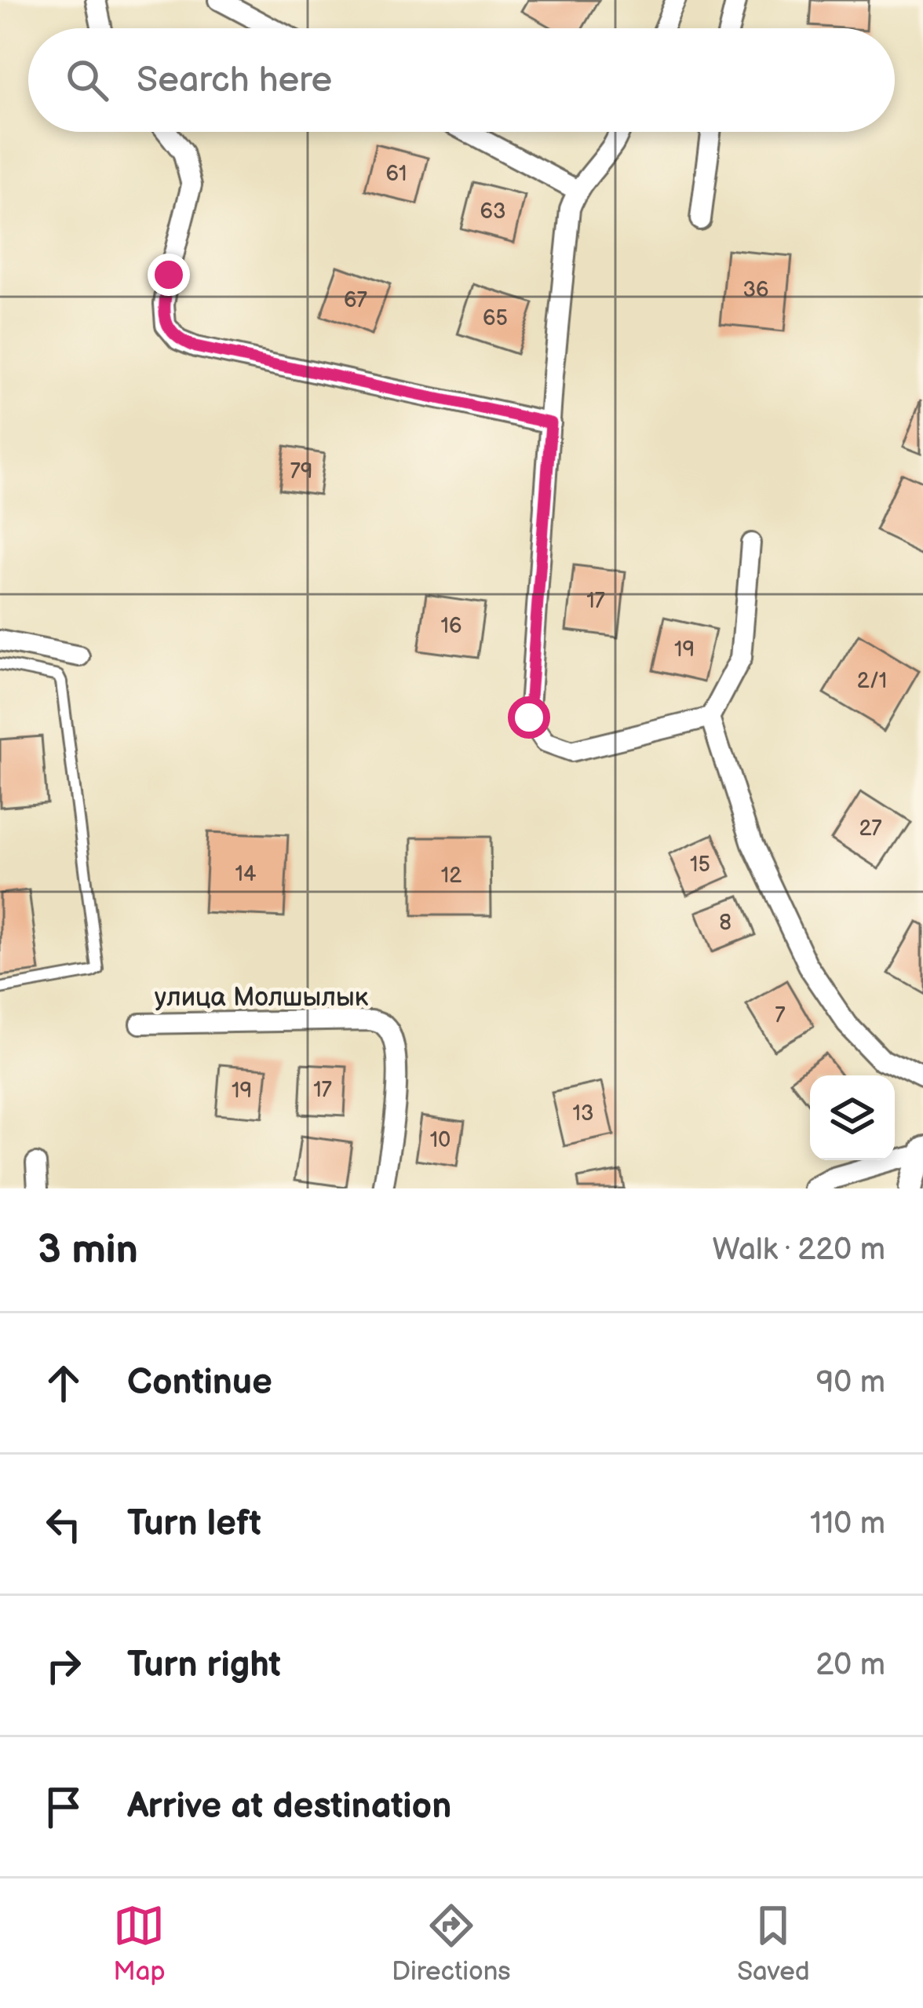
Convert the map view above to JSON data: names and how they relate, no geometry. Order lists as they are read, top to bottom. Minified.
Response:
{"streets":{"street":["улица Молшылык"]},"house_numbers":["61","63","36","67","65","79","17","16","19","2/1","27","15","14","12","8","7","17","19","13","10"],"page":{"search":"Search here","heading":["3 min","Walk · 220 m"],"list":[["Continue","90 m"],["Turn left","110 m"],["Turn right","20 m"],"Arrive at destination"],"nav":["Map","Directions","Saved"]}}
